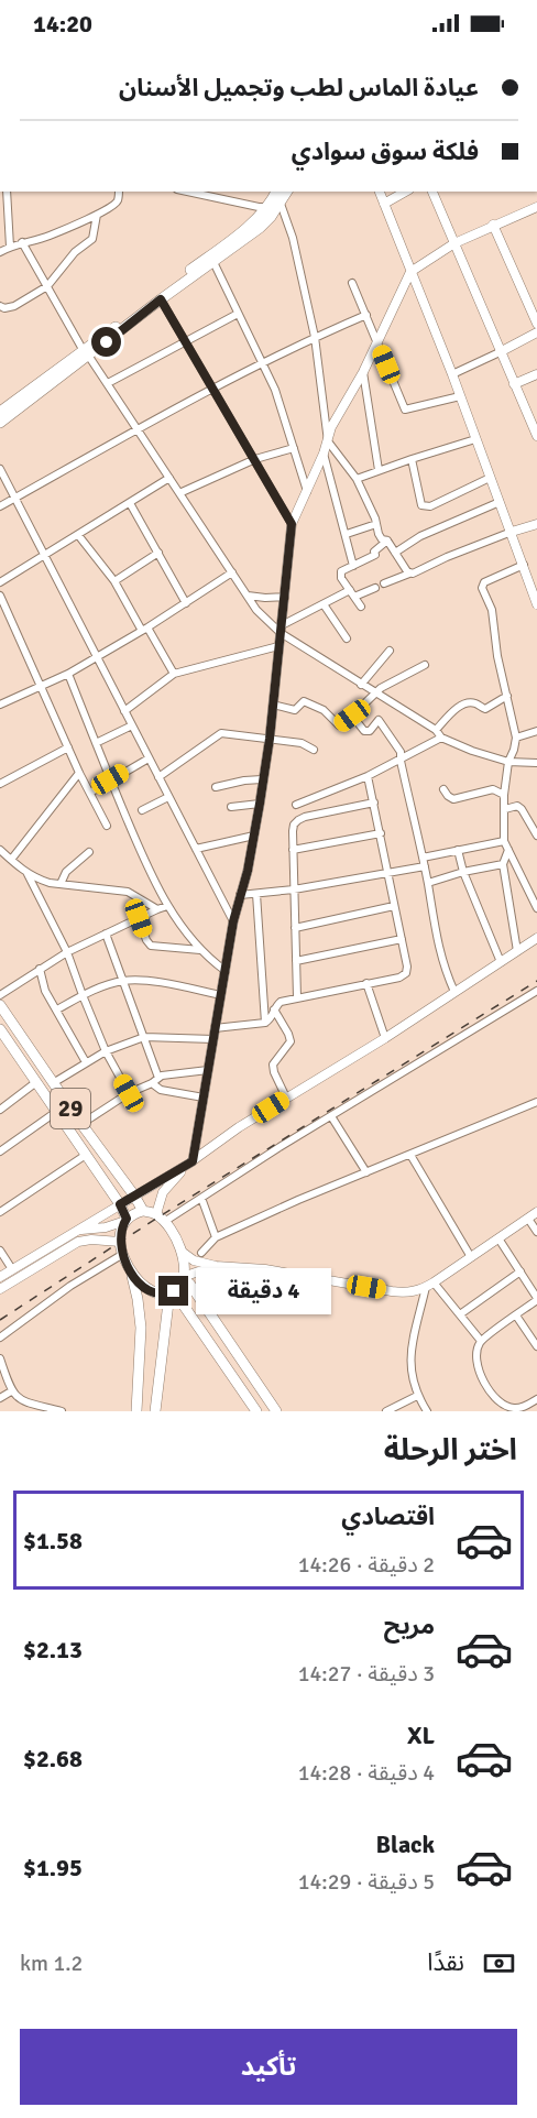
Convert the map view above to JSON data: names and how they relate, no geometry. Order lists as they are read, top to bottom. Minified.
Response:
{"streets":{"main road":["29"]},"page":{"status":"14:20","banner":["عيادة الماس لطب وتجميل الأسنان","فلكة سوق سوادي"],"bubble":"4 دقيقة","heading":"اختر الرحلة","list":[{"name":"اقتصادي","note":"2 دقيقة · 14:26","value":"$1.58"},{"name":"مريح","note":"3 دقيقة · 14:27","value":"$2.13"},{"name":"XL","note":"4 دقيقة · 14:28","value":"$2.68"},{"name":"Black","note":"5 دقيقة · 14:29","value":"$1.95"}],"pay":["نقدًا","1.2 km"],"buttons":"تأكيد"}}
